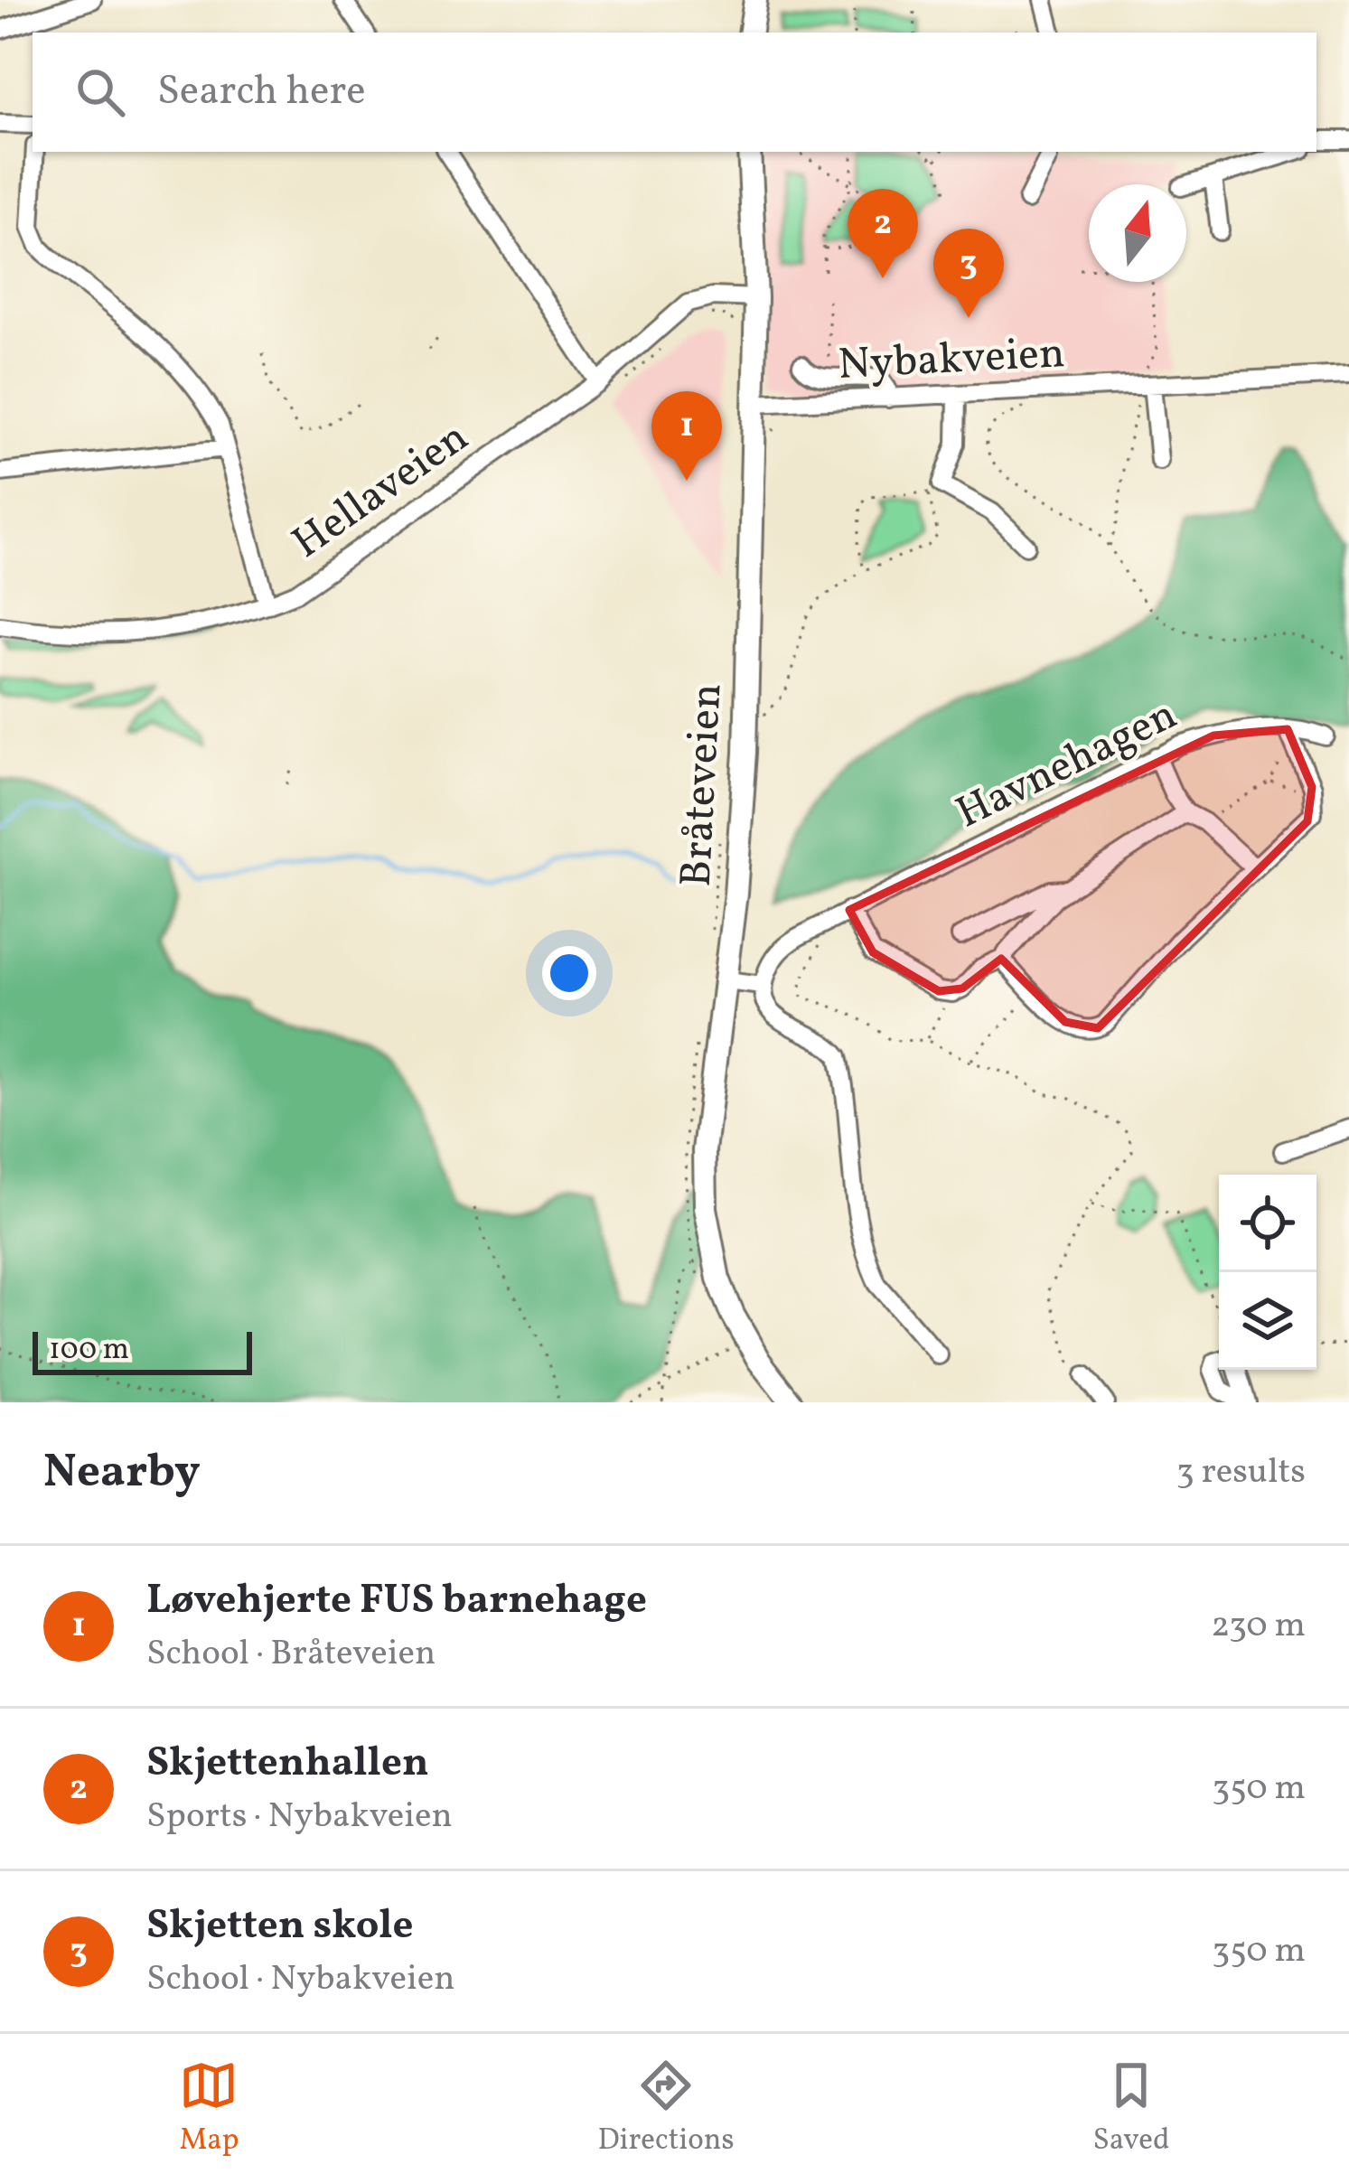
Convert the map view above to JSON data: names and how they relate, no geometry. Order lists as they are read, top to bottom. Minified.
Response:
{"streets":{"main road":["Bråteveien"],"street":["Nybakveien","Hellaveien","Havnehagen"]},"crossings":[["Nybakveien","Bråteveien"],["Hellaveien","Bråteveien"]],"scale_bar":"100 m","north":"top","page":{"search":"Search here","pins":["2","3","1"],"scale":"100 m","heading":["Nearby","3 results"],"list":[{"mark":"1","name":"Løvehjerte FUS barnehage","note":"School · Bråteveien","value":"230 m"},{"mark":"2","name":"Skjettenhallen","note":"Sports · Nybakveien","value":"350 m"},{"mark":"3","name":"Skjetten skole","note":"School · Nybakveien","value":"350 m"}],"nav":["Map","Directions","Saved"]}}
